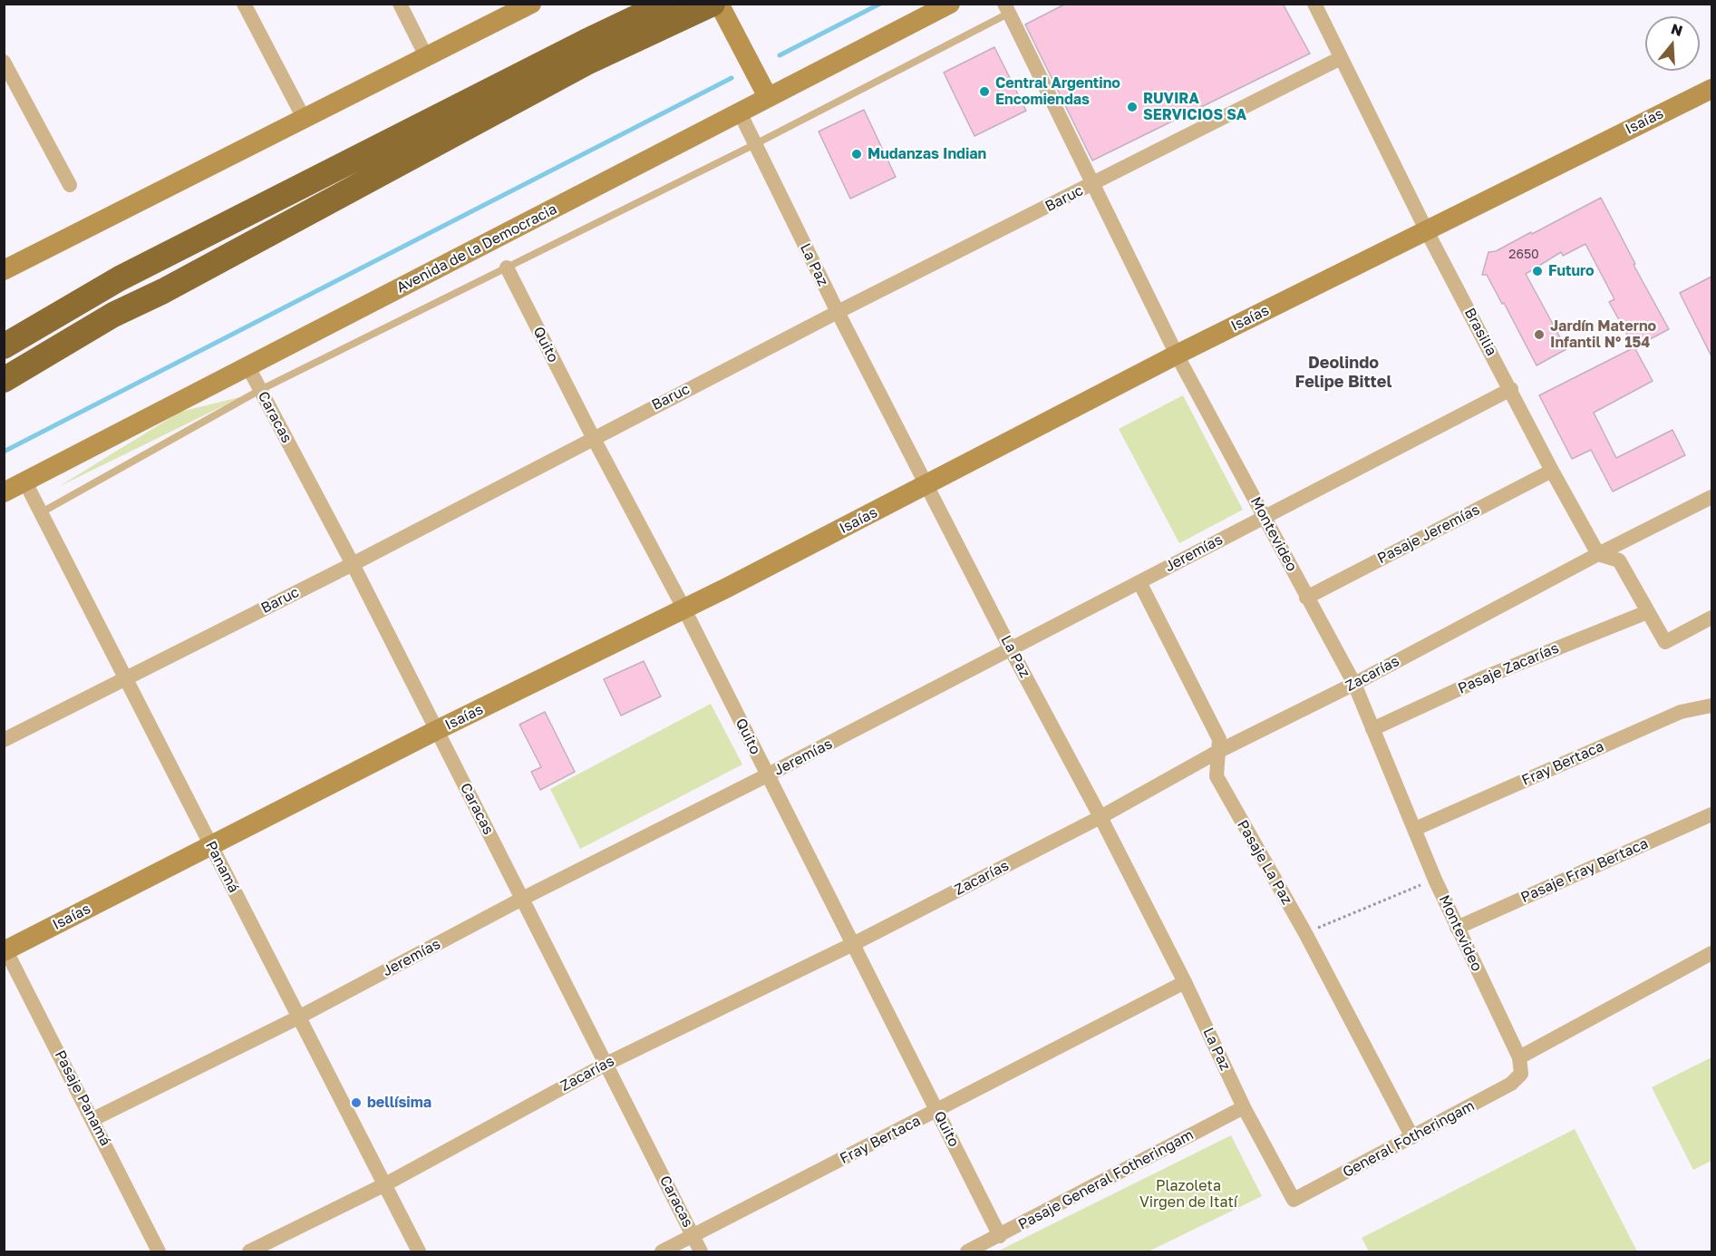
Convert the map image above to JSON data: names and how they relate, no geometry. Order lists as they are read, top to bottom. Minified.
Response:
{"streets":{"street":["Isaías","Baruc","Avenida de la Democracia","La Paz","Brasilia","Quito","Caracas","Montevideo","Pasaje Jeremías","Jeremías","Pasaje Zacarías","Zacarías","Fray Bertaca","Pasaje La Paz","Panamá","Pasaje Fray Bertaca","Pasaje Panamá","General Fotheringam","Pasaje General Fotheringam"]},"crossings":[["Isaías","La Paz"],["Isaías","Brasilia"],["Isaías","Quito"],["Isaías","Caracas"],["Isaías","Montevideo"],["Isaías","Panamá"],["Isaías","Pasaje Panamá"],["Baruc","La Paz"],["Baruc","Brasilia"],["Baruc","Quito"],["Baruc","Caracas"],["Baruc","Montevideo"],["Baruc","Panamá"],["Avenida de la Democracia","La Paz"],["Avenida de la Democracia","Caracas"],["Avenida de la Democracia","Panamá"],["La Paz","Jeremías"],["La Paz","Zacarías"],["La Paz","Fray Bertaca"],["La Paz","General Fotheringam"],["La Paz","Pasaje General Fotheringam"],["Brasilia","Pasaje Jeremías"],["Brasilia","Jeremías"],["Brasilia","Zacarías"],["Quito","Jeremías"],["Quito","Zacarías"],["Quito","Fray Bertaca"],["Quito","Pasaje General Fotheringam"],["Caracas","Jeremías"],["Caracas","Zacarías"],["Caracas","Fray Bertaca"],["Montevideo","Pasaje Jeremías"],["Montevideo","Jeremías"],["Montevideo","Pasaje Zacarías"],["Montevideo","Zacarías"],["Montevideo","Fray Bertaca"],["Montevideo","Pasaje Fray Bertaca"],["Montevideo","General Fotheringam"],["Jeremías","Pasaje La Paz"],["Jeremías","Panamá"],["Jeremías","Pasaje Panamá"],["Zacarías","Pasaje La Paz"],["Zacarías","Panamá"],["Pasaje La Paz","General Fotheringam"]],"districts":["Deolindo Felipe Bittel"],"parks":["Plazoleta Virgen de Itatí"],"places":["Central Argentino Encomiendas","RUVIRA SERVICIOS SA","Mudanzas Indian","Futuro","Jardín Materno Infantil N° 154","bellísima"],"house_numbers":["2650"],"north":"top"}
